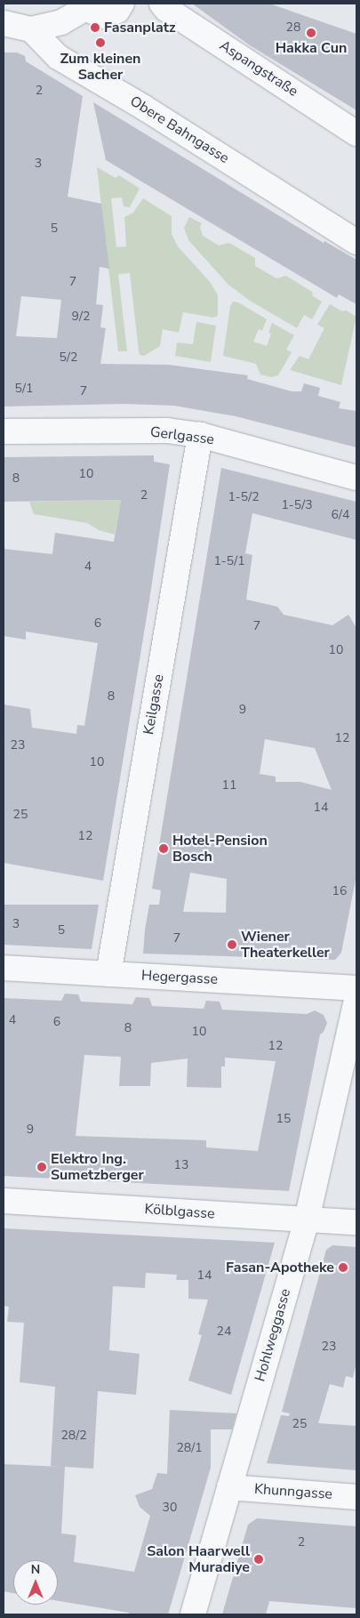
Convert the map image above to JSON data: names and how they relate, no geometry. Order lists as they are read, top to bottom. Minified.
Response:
{"streets":{"street":["Aspangstraße","Obere Bahngasse","Gerlgasse","Keilgasse","Hegergasse","Kölblgasse","Hohlweggasse","Khunngasse"]},"crossings":[["Gerlgasse","Keilgasse"],["Keilgasse","Hegergasse"],["Kölblgasse","Hohlweggasse"],["Hohlweggasse","Khunngasse"]],"places":["Fasanplatz","Hakka Cun","Zum kleinen Sacher","Hotel-Pension Bosch","Wiener Theaterkeller","Elektro Ing. Sumetzberger","Fasan-Apotheke","Salon Haarwell Muradiye"],"house_numbers":["28","2","3","5","7","9/2","5/2","5/1","7","10","8","2","1-5/2","1-5/3","6/4","1-5/1","4","6","7","10","8","9","12","23","10","11","14","25","12","16","3","5","7","4","6","8","10","12","15","9","13","14","24","23","25","28/2","28/1","30","2"],"north":"top"}
